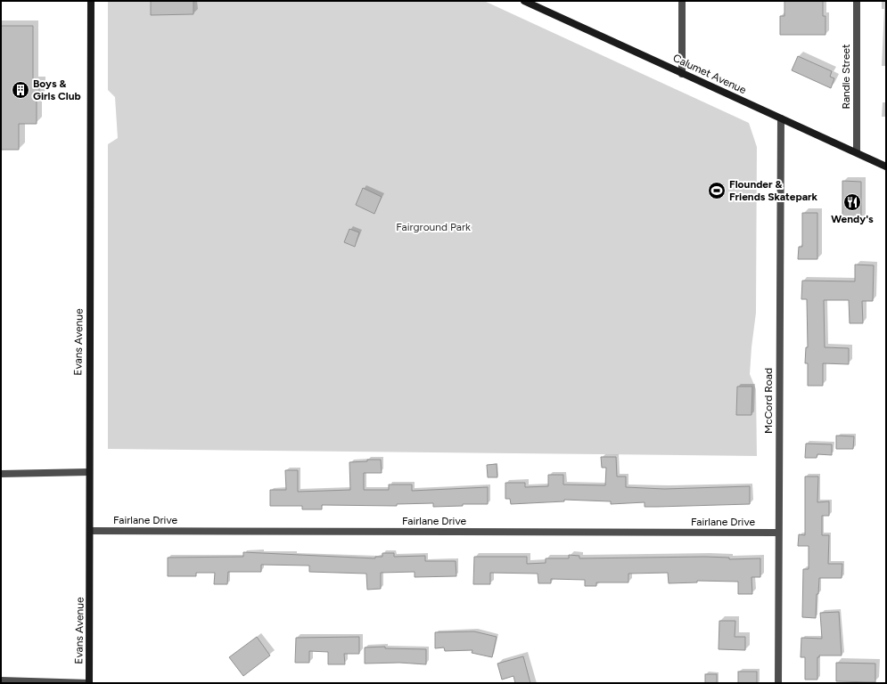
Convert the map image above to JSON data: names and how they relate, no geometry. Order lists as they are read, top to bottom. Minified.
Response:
{"streets":{"street":["Calumet Avenue","Randle Street","Evans Avenue","McCord Road","Fairlane Drive"]},"crossings":[["Calumet Avenue","Randle Street"],["Calumet Avenue","McCord Road"],["Evans Avenue","Fairlane Drive"],["McCord Road","Fairlane Drive"]],"parks":["Fairground Park"],"places":{"building":["Boys & Girls Club"],"sports":["Flounder & Friends Skatepark"],"restaurant":["Wendy's"]}}
